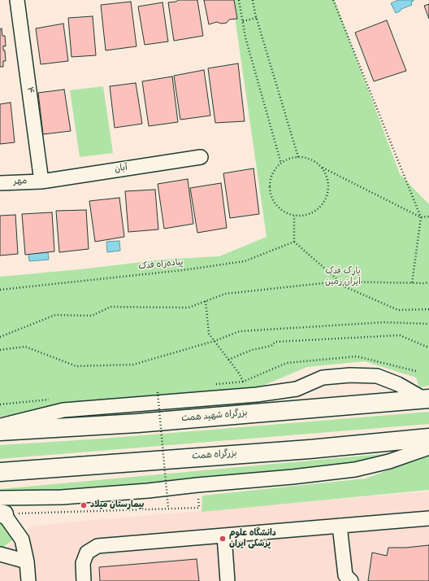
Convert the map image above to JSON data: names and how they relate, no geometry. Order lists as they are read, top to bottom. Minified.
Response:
{"streets":{"highway":["بزرگراه شهید همت","بزرگراه همت"],"street":["۴","آبان","مهر"],"path":["پیاده‌راه فدک"]},"crossings":[["۴","آبان"],["۴","مهر"],["آبان","مهر"]],"parks":["پارک فدک ایران زمین"],"places":["بیمارستان میلاد","دانشگاه علوم پزشکی ایران"]}
